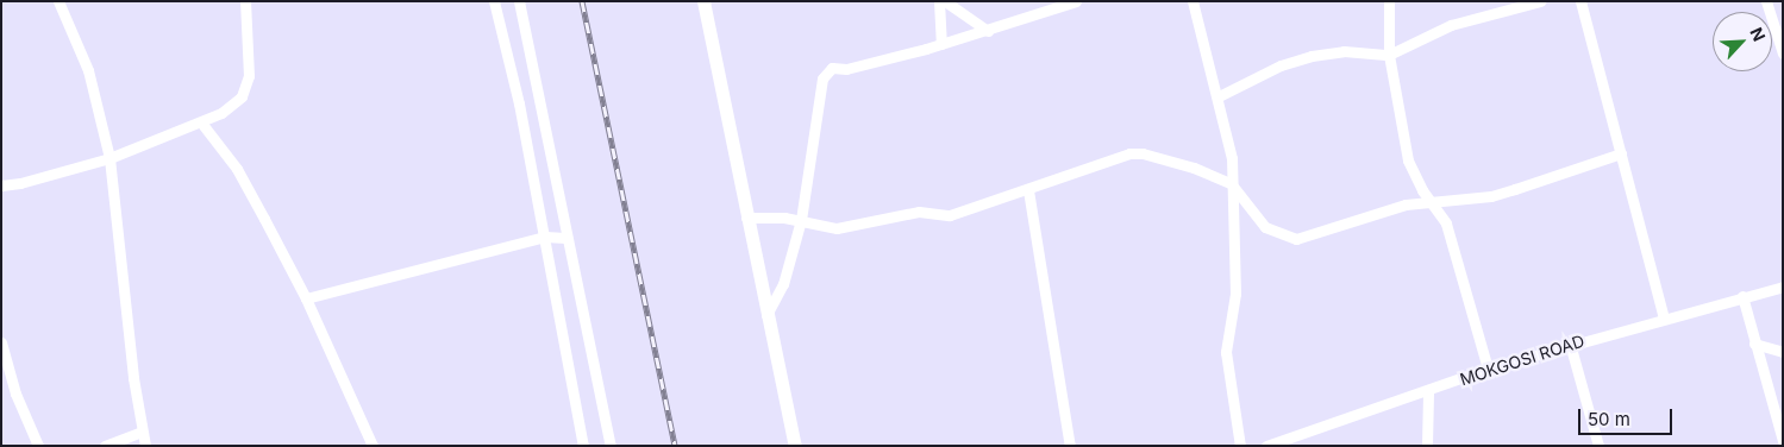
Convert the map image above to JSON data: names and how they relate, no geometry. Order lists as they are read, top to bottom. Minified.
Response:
{"streets":{"street":["MOKGOSI ROAD"]},"scale_bar":"50 m","north":"top right"}
